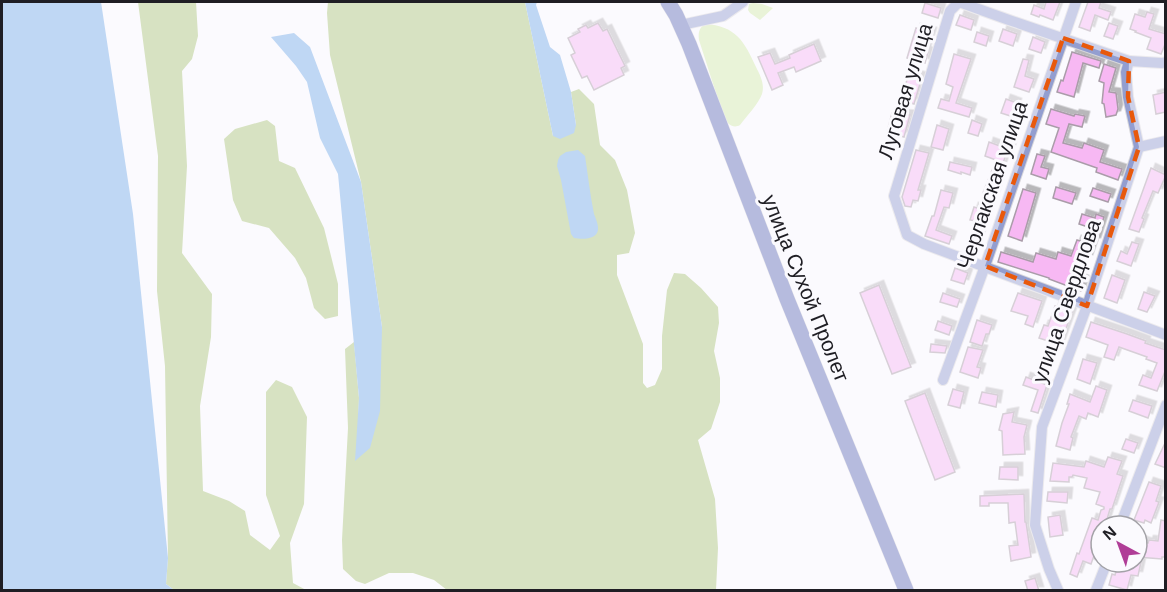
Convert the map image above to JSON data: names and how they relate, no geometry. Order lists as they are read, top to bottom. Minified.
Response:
{"streets":{"main road":["улица Сухой Пролет"],"street":["Луговая улица","Черлакская улица","улица Свердлова"]},"crossings":[["Луговая улица","Черлакская улица"]],"north":"top left"}
